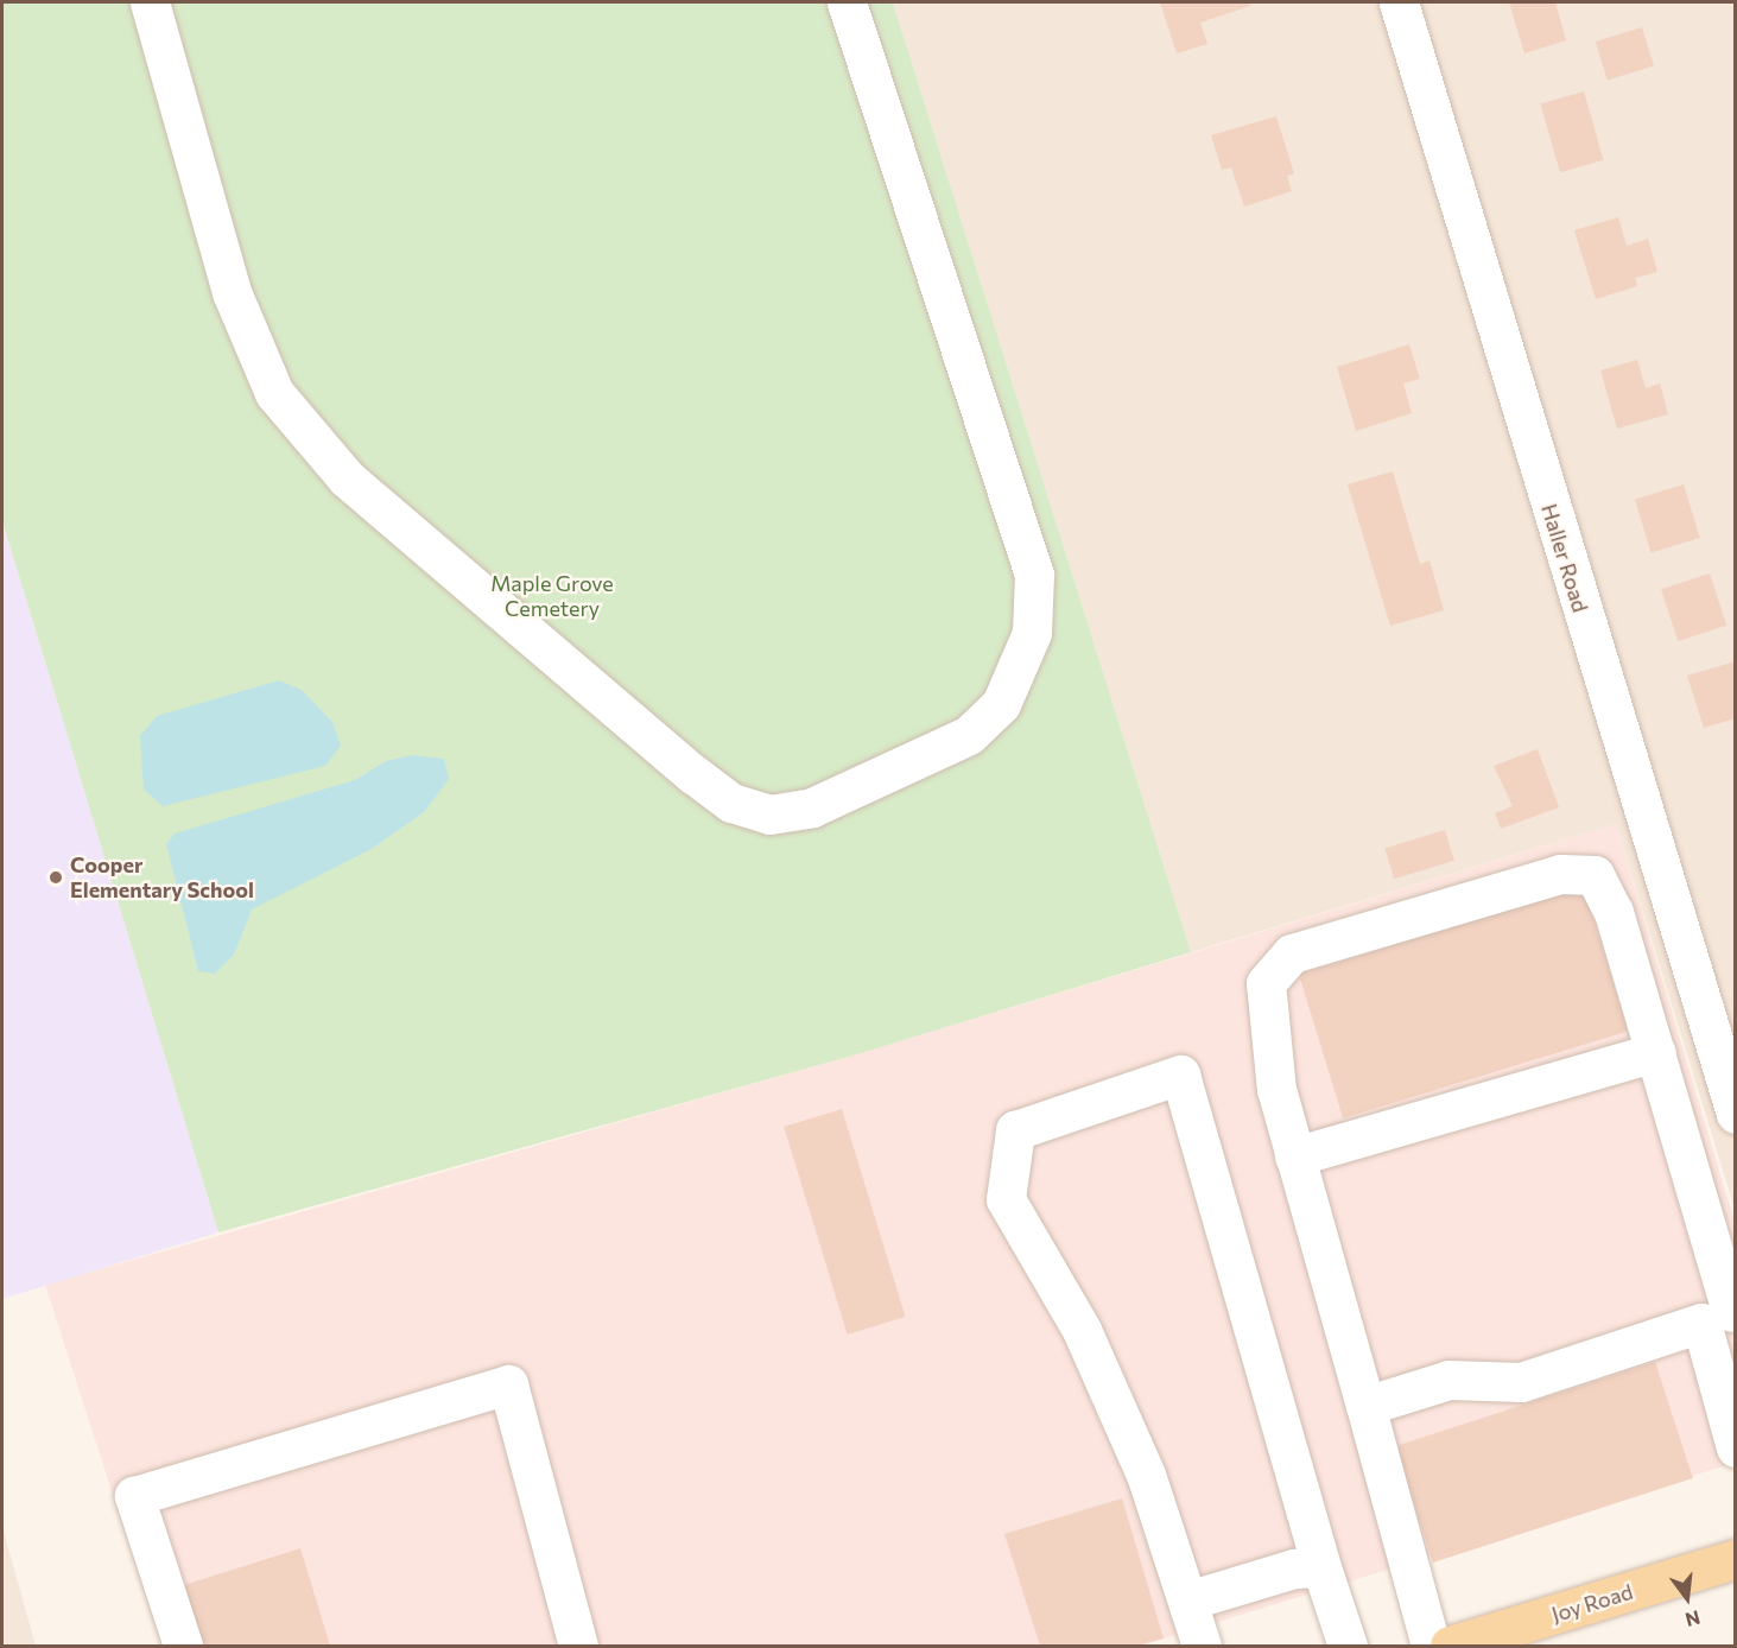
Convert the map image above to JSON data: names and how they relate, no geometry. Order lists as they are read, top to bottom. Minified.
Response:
{"streets":{"main road":["Joy Road"],"street":["Haller Road"]},"parks":["Maple Grove Cemetery"],"places":["Cooper Elementary School"],"north":"bottom"}
